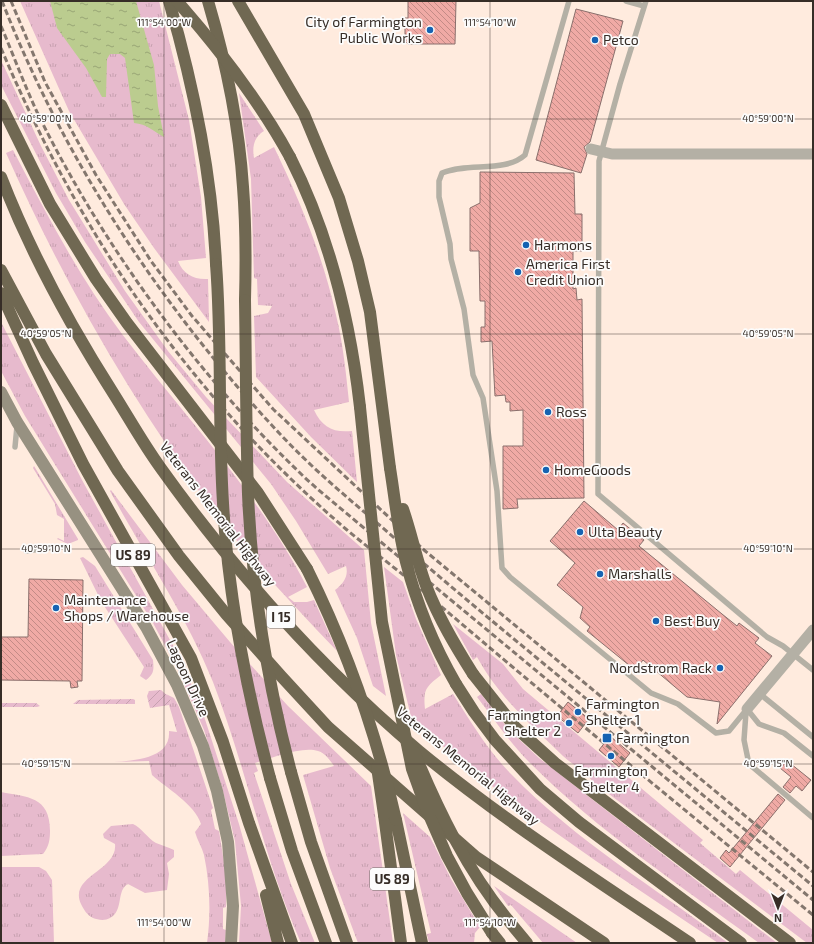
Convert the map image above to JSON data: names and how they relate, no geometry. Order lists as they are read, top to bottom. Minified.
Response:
{"streets":{"highway":["Veterans Memorial Highway","US 89","I 15"],"street":["Lagoon Drive"]},"places":{"other":["City of Farmington Public Works","Petco","Harmons","America First Credit Union","Ross","HomeGoods","Ulta Beauty","Marshalls","Maintenance Shops / Warehouse","Best Buy","Nordstrom Rack","Farmington Shelter 1","Farmington Shelter 2","Farmington Shelter 4"],"transit":["Farmington"]},"north":"bottom","coordinates":["111°54'00\"W","111°54'10\"W","40°59'00\"N","40°59'05\"N","40°59'10\"N","40°59'15\"N"]}
